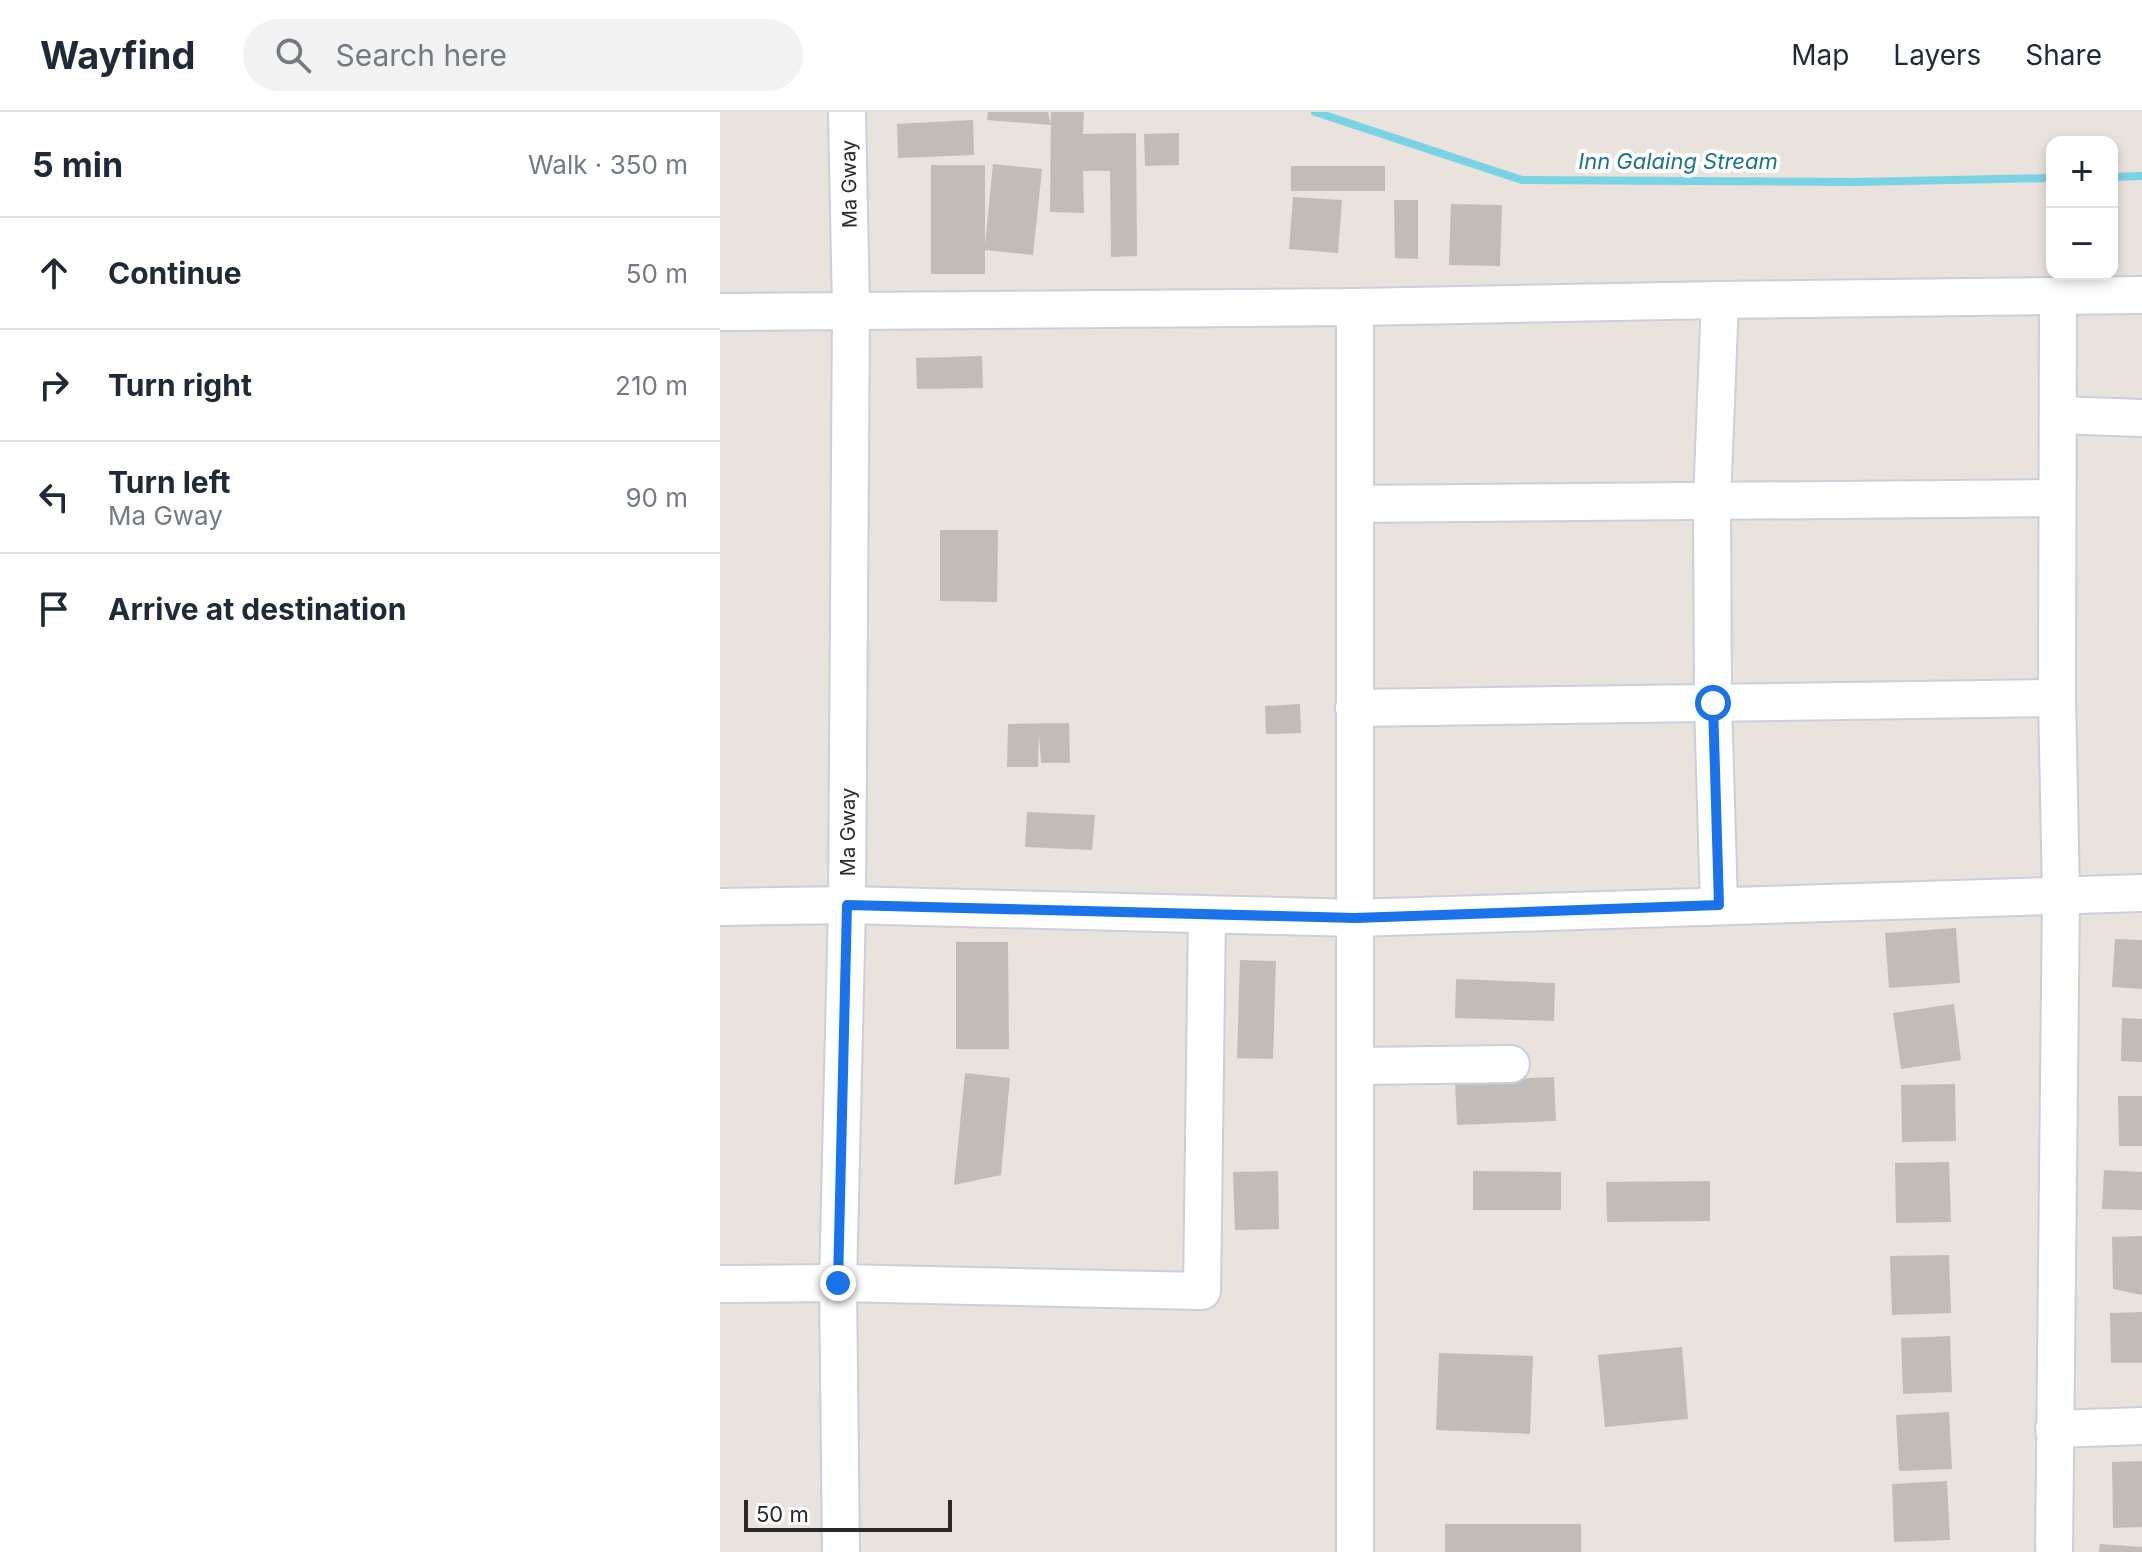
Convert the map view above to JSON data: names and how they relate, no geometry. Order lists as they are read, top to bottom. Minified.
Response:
{"streets":{"street":["Ma Gway"]},"water":["Inn Galaing Stream"],"scale_bar":"50 m","page":{"header":"Wayfind","search":"Search here","nav":["Map","Layers","Share"],"heading":["5 min","Walk · 350 m"],"map_buttons":["+","−"],"list":[["Continue","50 m"],["Turn right","210 m"],["Turn left","Ma Gway","90 m"],"Arrive at destination"],"scale":"50 m"}}
